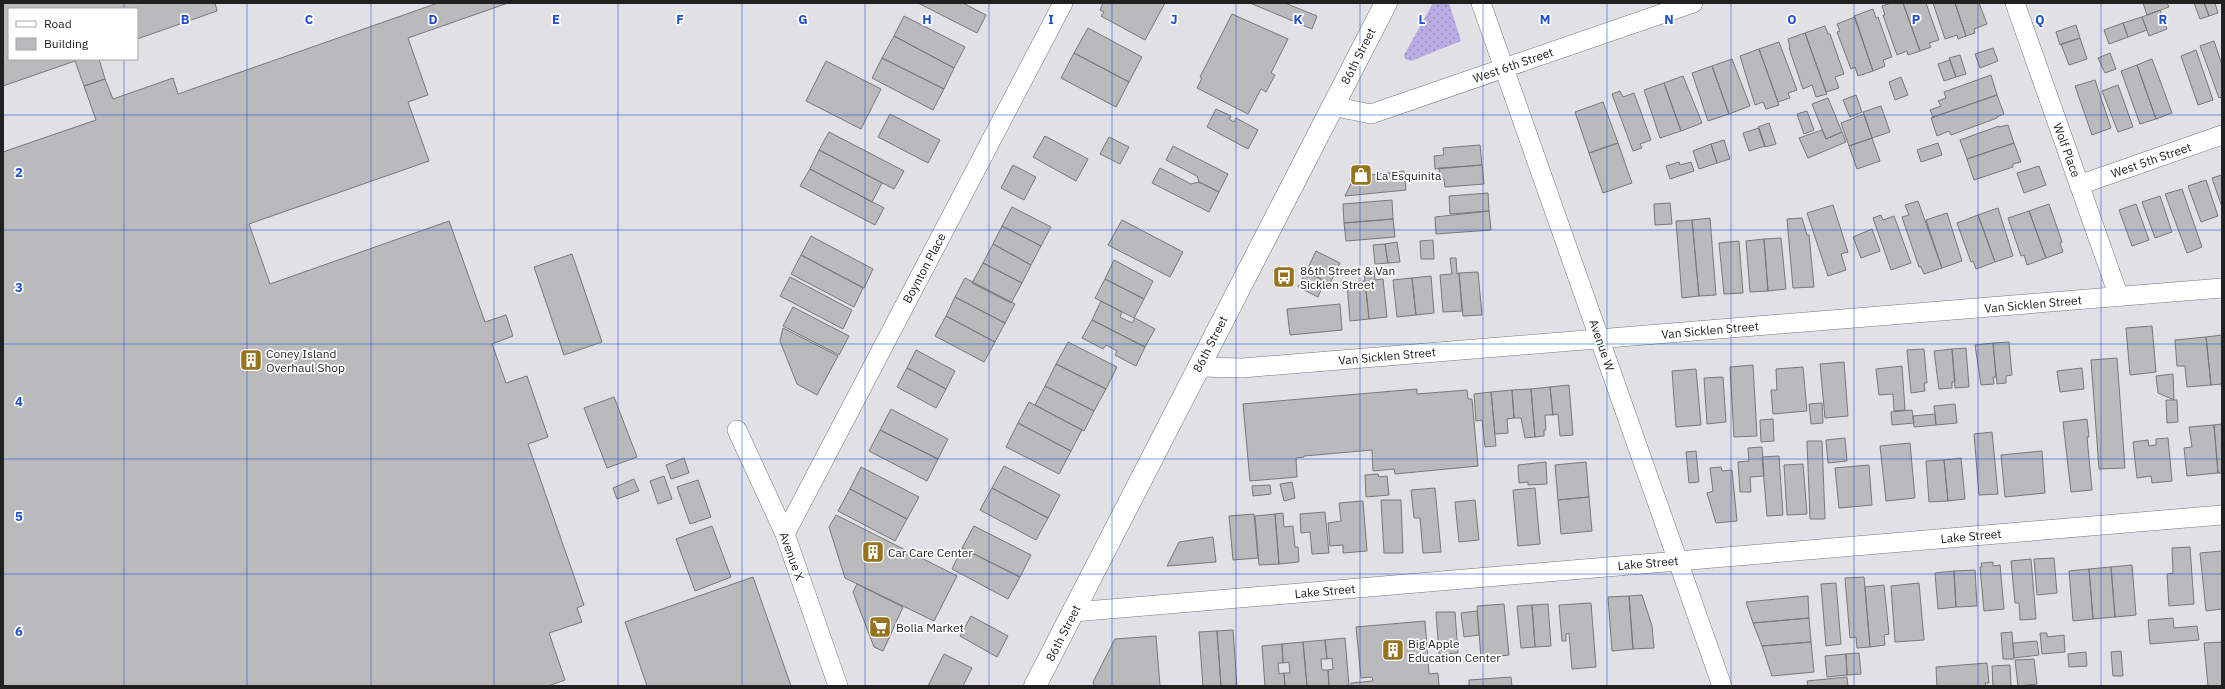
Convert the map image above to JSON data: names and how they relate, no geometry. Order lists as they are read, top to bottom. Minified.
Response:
{"streets":{"main road":["86th Street"],"street":["West 6th Street","Wolf Place","West 5th Street","Boynton Place","Van Sicklen Street","Avenue W","Lake Street","Avenue X"]},"crossings":[["86th Street","West 6th Street"],["86th Street","Van Sicklen Street"],["86th Street","Lake Street"],["West 6th Street","Avenue W"],["Wolf Place","West 5th Street"],["Wolf Place","Van Sicklen Street"],["Boynton Place","Avenue X"],["Van Sicklen Street","Avenue W"],["Avenue W","Lake Street"]],"places":{"shop":["La Esquinita"],"bus stop":["86th Street & Van Sicklen Street"],"building":["Coney Island Overhaul Shop","Car Care Center","Big Apple Education Center"],"supermarket":["Bolla Market"]},"legend":["Road","Building"],"grid":{"columns":["B","C","D","E","F","G","H","I","J","K","L","M","N","O","P","Q","R"],"rows":["2","3","4","5","6"]}}
